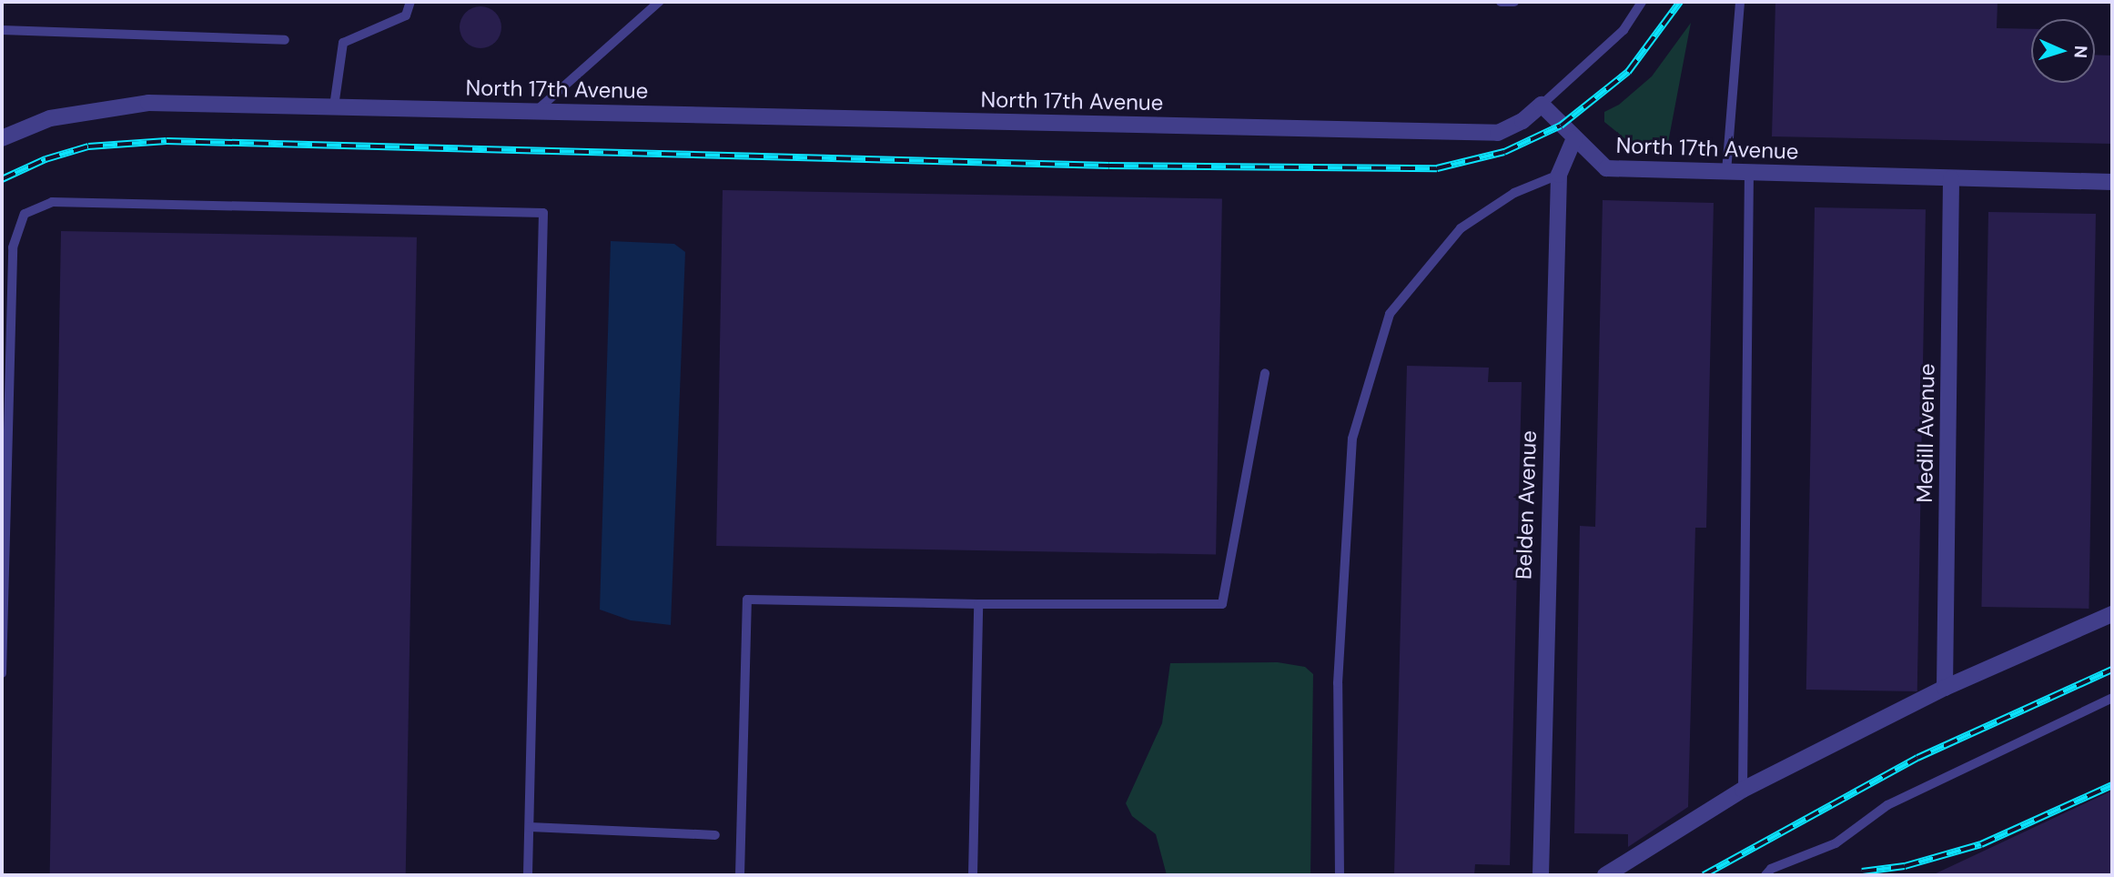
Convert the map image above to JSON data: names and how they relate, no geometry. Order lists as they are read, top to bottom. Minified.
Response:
{"streets":{"street":["North 17th Avenue","Medill Avenue","Belden Avenue"]},"crossings":[["North 17th Avenue","Medill Avenue"],["North 17th Avenue","Belden Avenue"]],"north":"right"}
